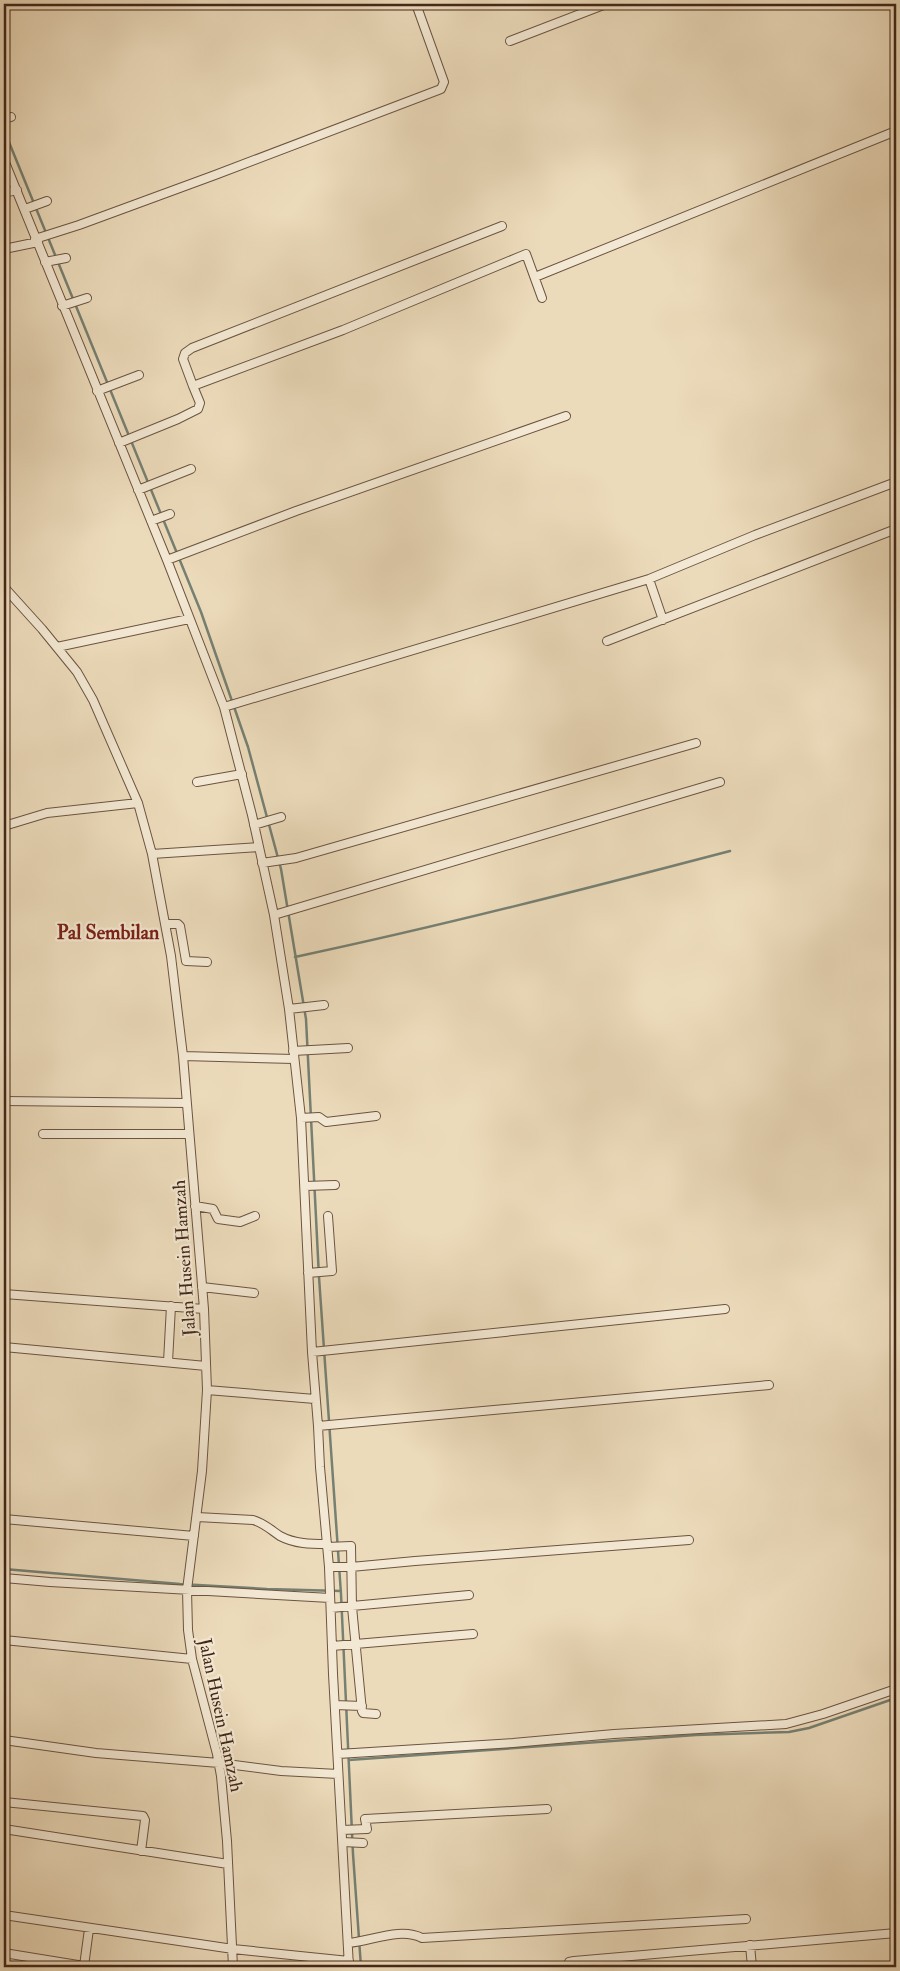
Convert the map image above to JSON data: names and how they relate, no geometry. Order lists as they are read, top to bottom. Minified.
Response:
{"streets":{"street":["Jalan Husein Hamzah"]},"districts":["Pal Sembilan"]}
